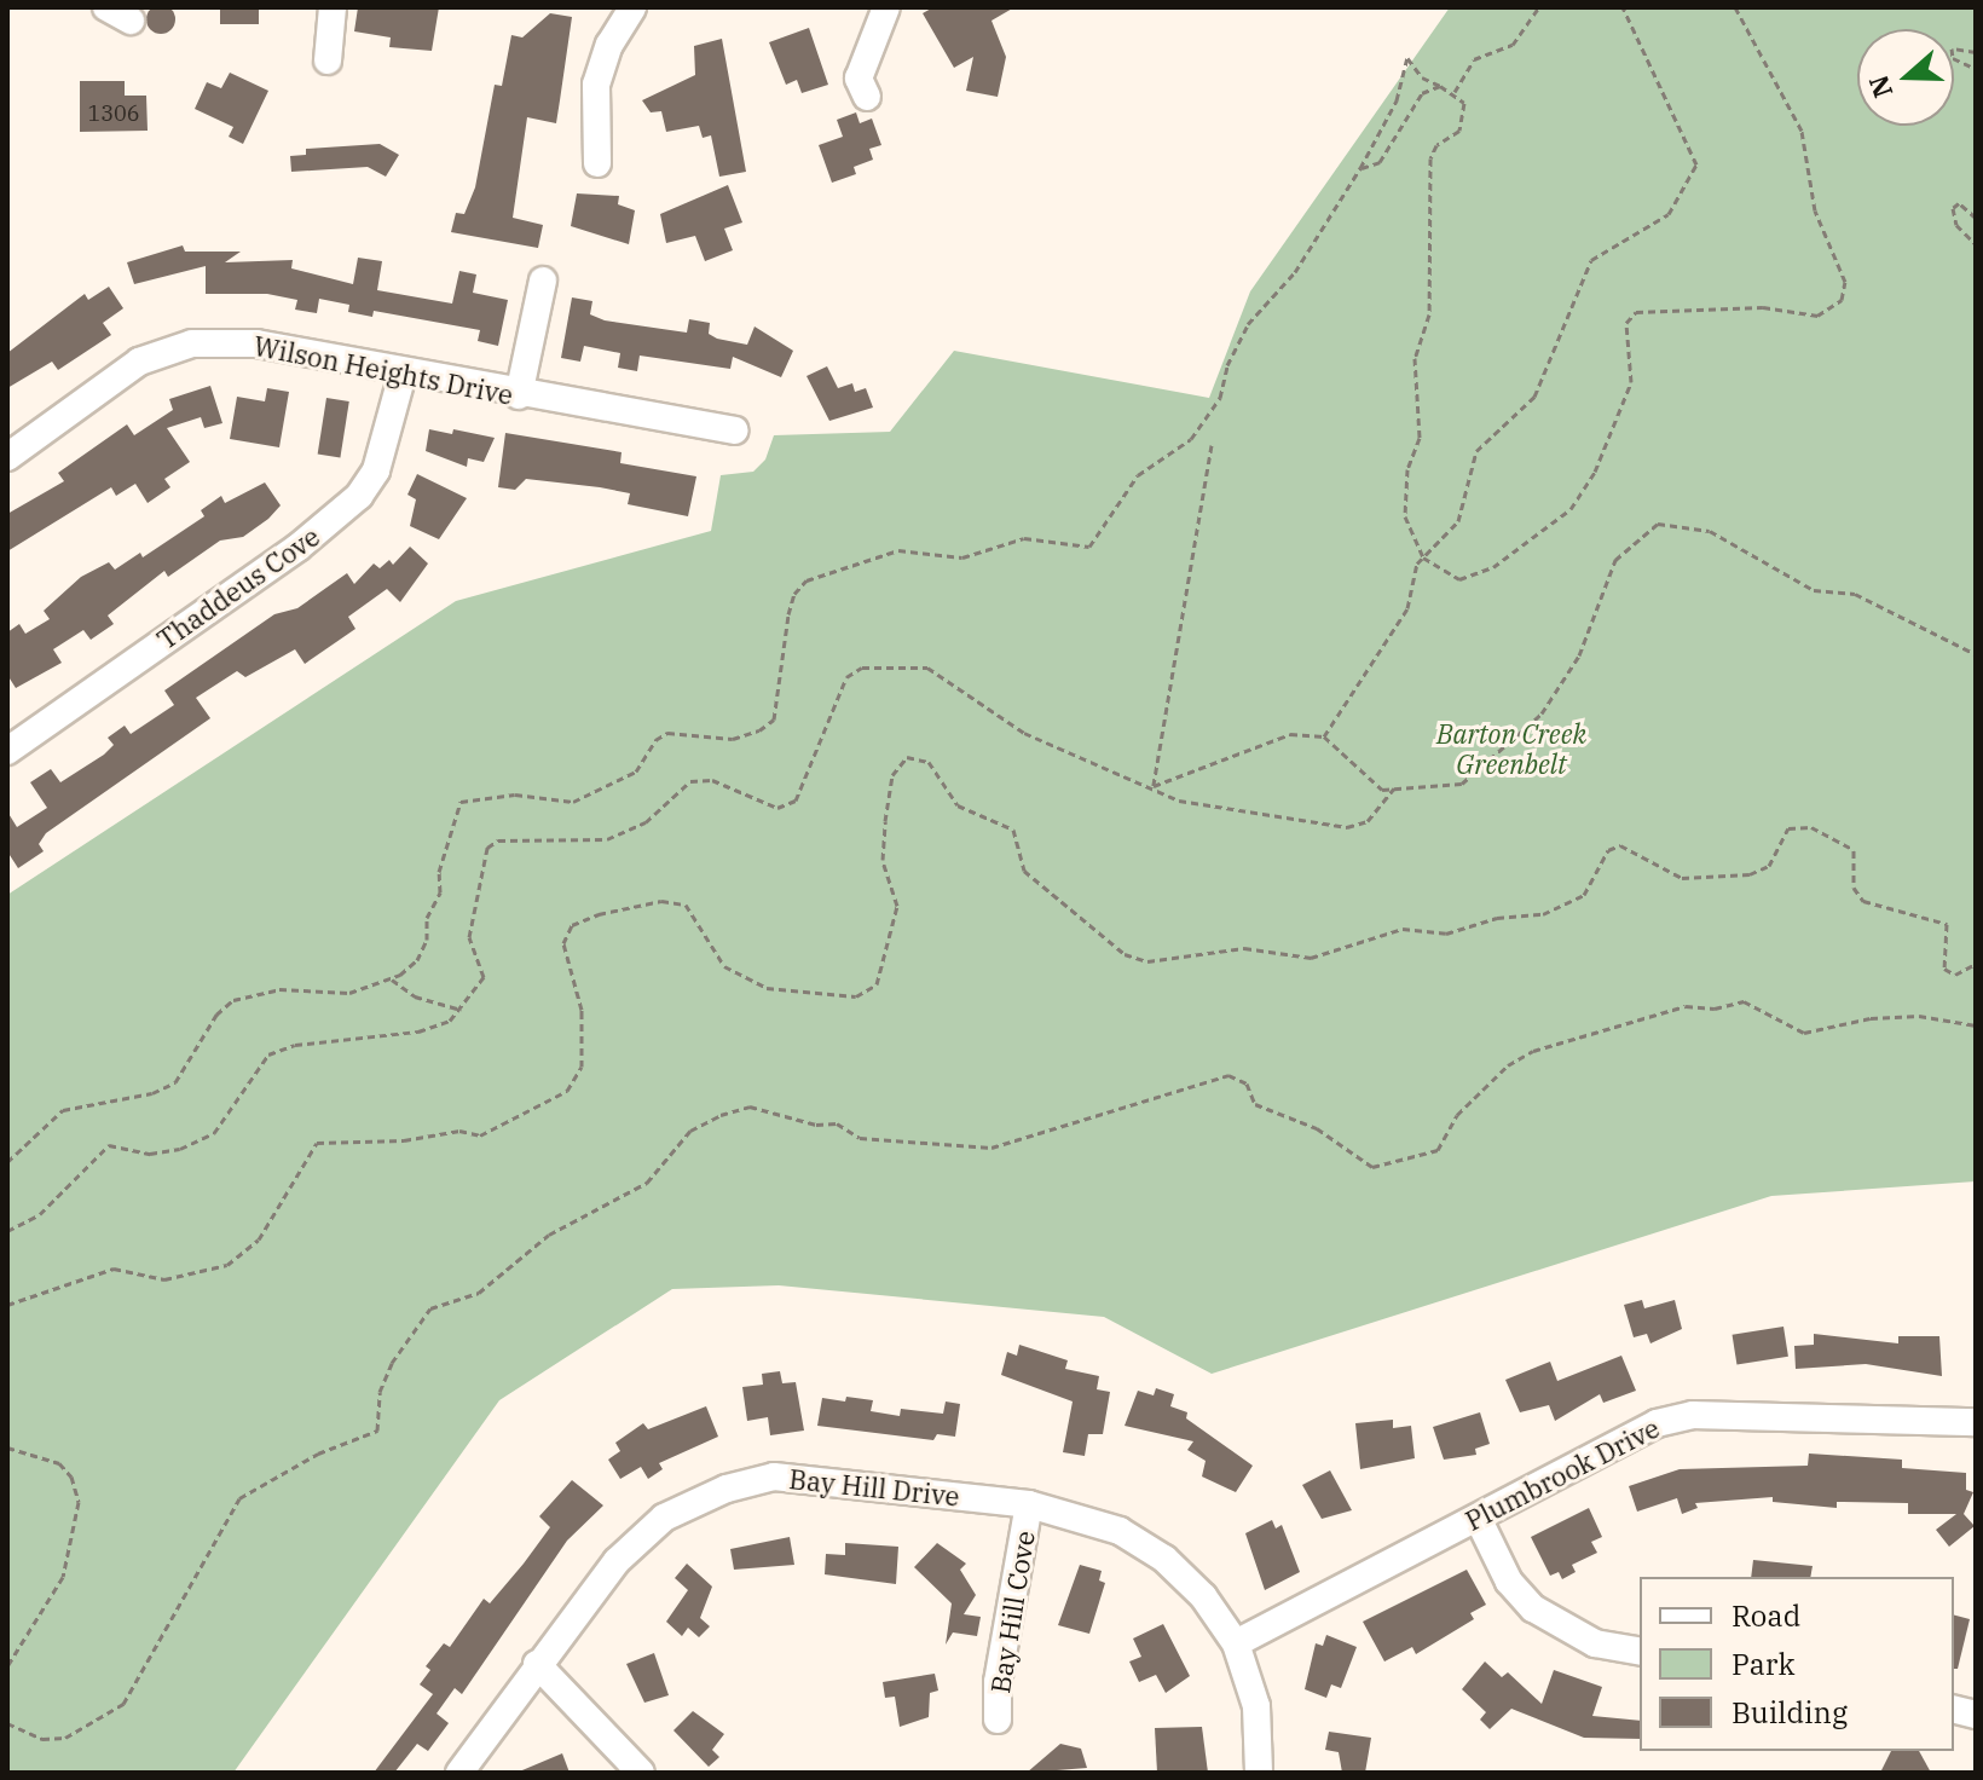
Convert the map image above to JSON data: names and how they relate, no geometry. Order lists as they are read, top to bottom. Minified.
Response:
{"streets":{"street":["Wilson Heights Drive","Thaddeus Cove","Plumbrook Drive","Bay Hill Drive","Bay Hill Cove"]},"crossings":[["Wilson Heights Drive","Thaddeus Cove"],["Plumbrook Drive","Bay Hill Drive"],["Bay Hill Drive","Bay Hill Cove"]],"parks":["Barton Creek Greenbelt"],"house_numbers":["1306"],"legend":["Road","Park","Building"],"north":"left"}
